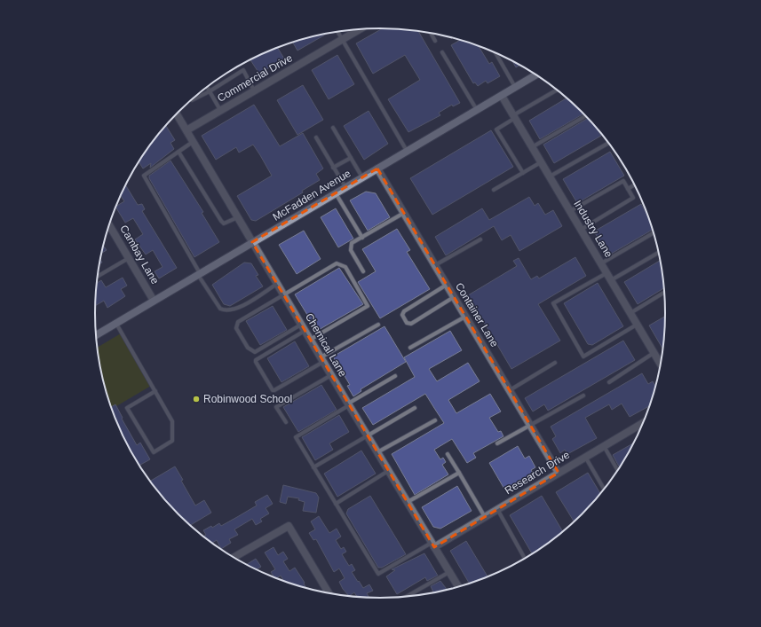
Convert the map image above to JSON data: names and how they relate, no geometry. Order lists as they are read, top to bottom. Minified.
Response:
{"streets":{"street":["Commercial Drive","McFadden Avenue","Industry Lane","Cambay Lane","Container Lane","Chemical Lane","Research Drive"]},"crossings":[["Commercial Drive","Chemical Lane"],["McFadden Avenue","Industry Lane"],["McFadden Avenue","Cambay Lane"],["McFadden Avenue","Container Lane"],["McFadden Avenue","Chemical Lane"],["Container Lane","Research Drive"],["Chemical Lane","Research Drive"]],"places":["Robinwood School"]}
